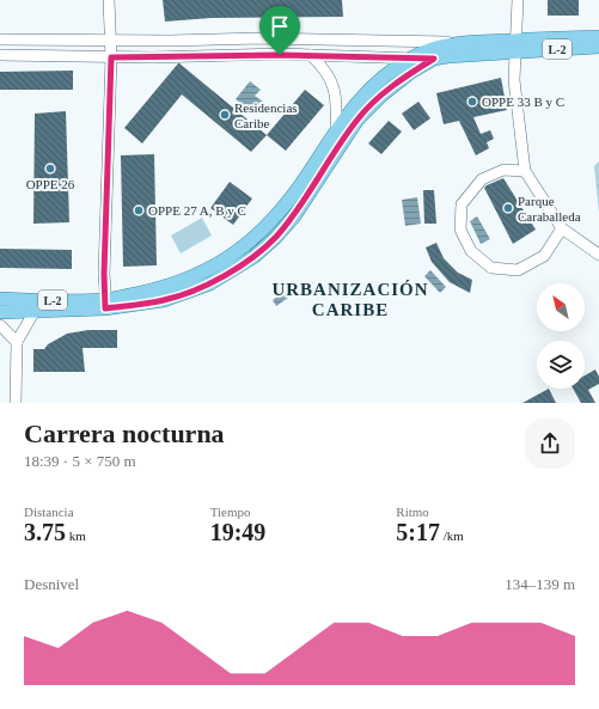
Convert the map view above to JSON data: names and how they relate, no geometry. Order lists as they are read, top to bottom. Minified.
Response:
{"streets":{"main road":["L-2"]},"districts":["URBANIZACIÓN CARIBE"],"places":["OPPE 33 B y C","Residencias Caribe","OPPE 26","Parque Caraballeda","OPPE 27 A, B y C"],"north":"top left","page":{"heading":["Carrera nocturna","18:39 · 5 × 750 m"],"stats":[["Distancia","3.75 km"],["Tiempo","19:49"],["Ritmo","5:17 /km"]],"chart":["Desnivel","134–139 m"]}}
